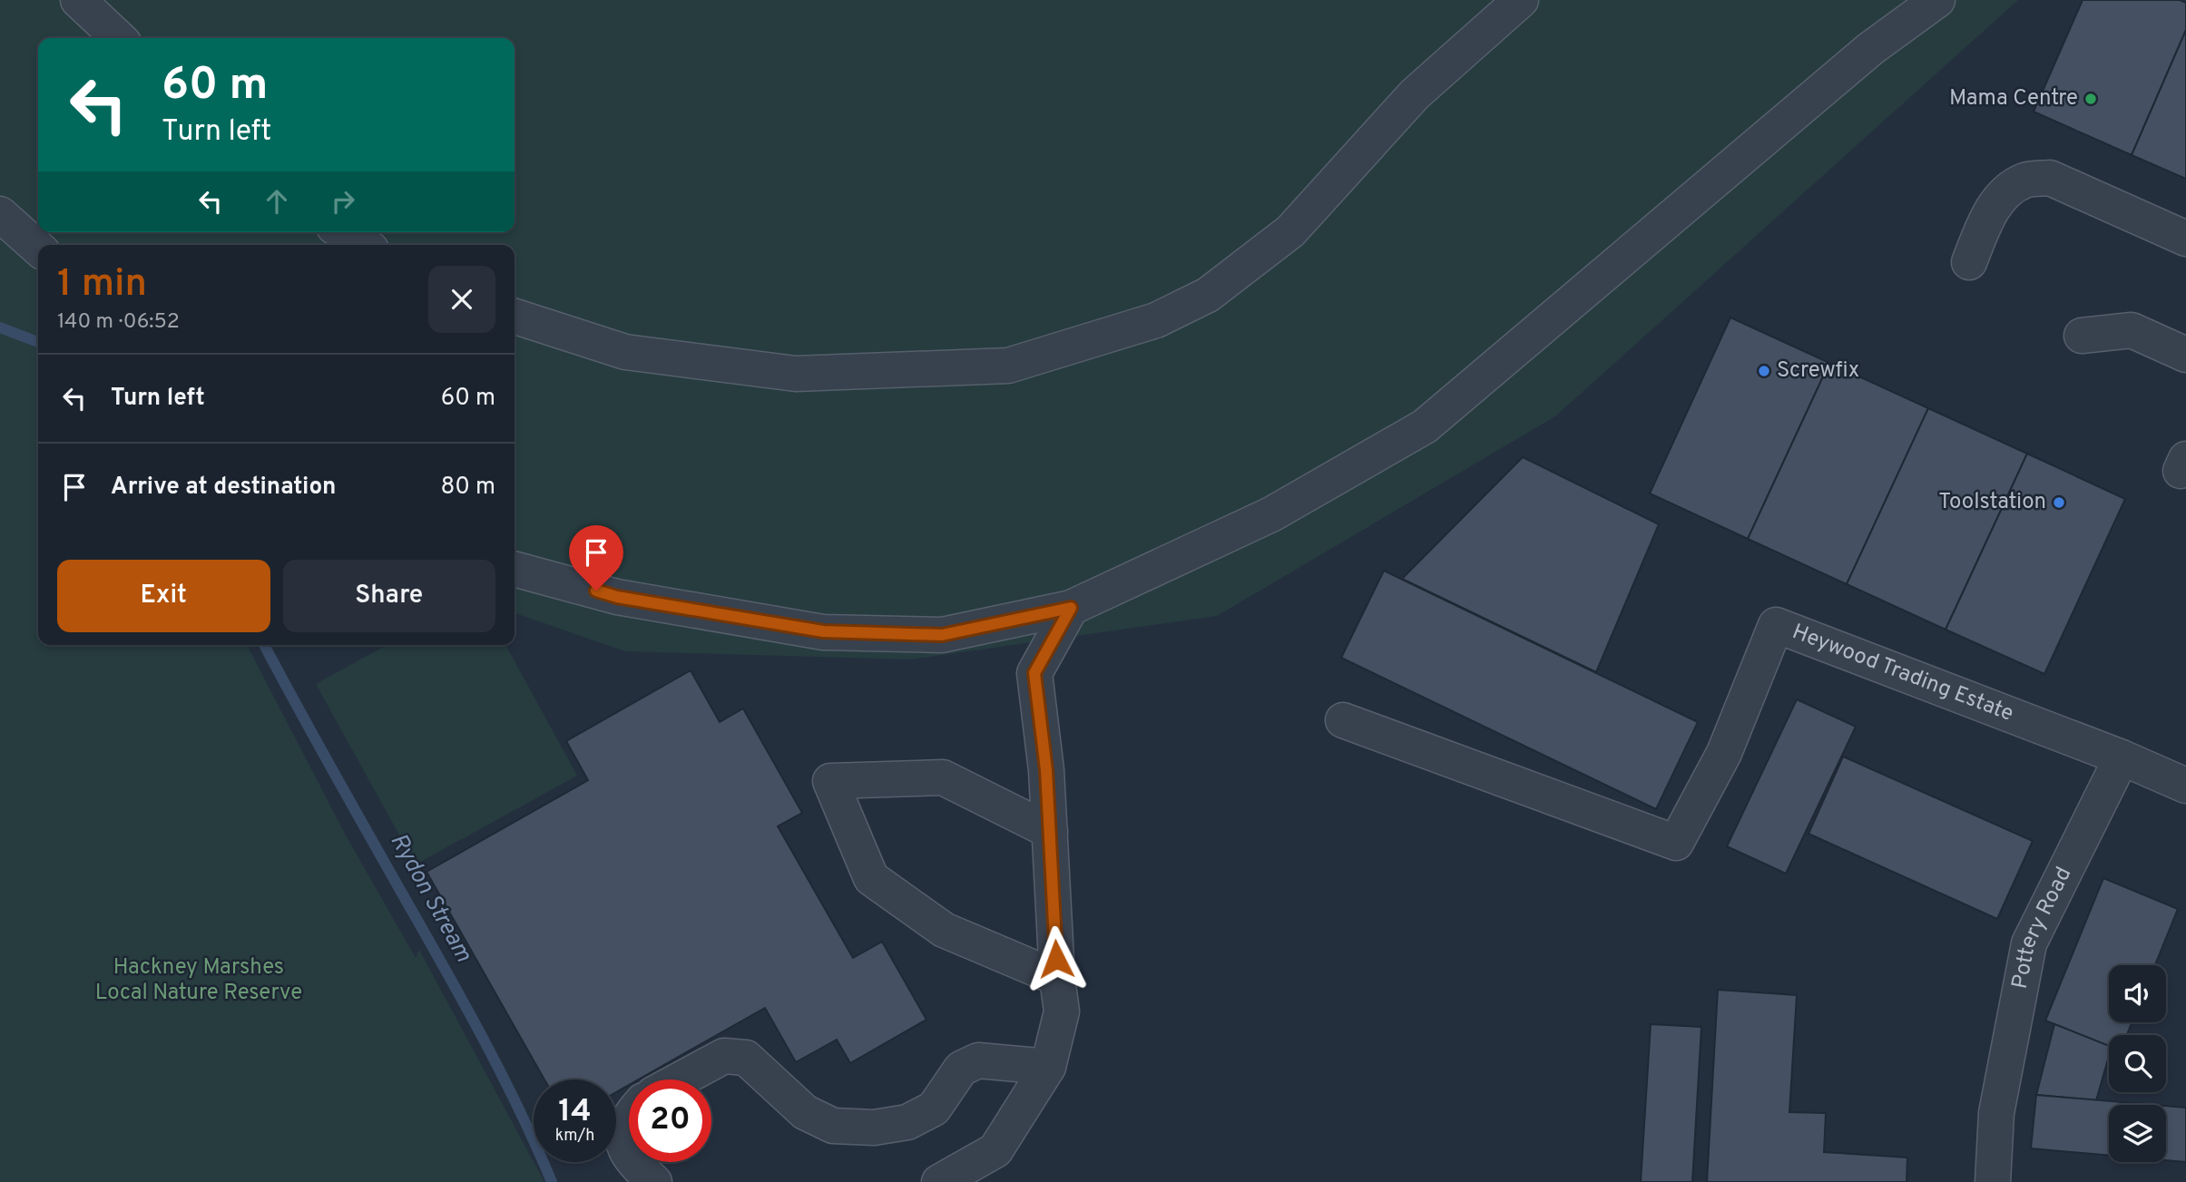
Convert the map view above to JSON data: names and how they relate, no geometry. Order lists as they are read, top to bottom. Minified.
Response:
{"streets":{"street":["Heywood Trading Estate","Pottery Road"]},"crossings":[["Heywood Trading Estate","Pottery Road"]],"water":["Rydon Stream"],"parks":["Hackney Marshes Local Nature Reserve"],"places":["Mama Centre","Screwfix","Toolstation"],"page":{"turn":["60 m","Turn left"],"heading":["1 min","140 m · 06:52"],"list":[{"name":"Turn left","value":"60 m"},{"name":"Arrive at destination","value":"80 m"}],"buttons":["Exit","Share"],"speed":"14 km/h","limit":"20"}}
